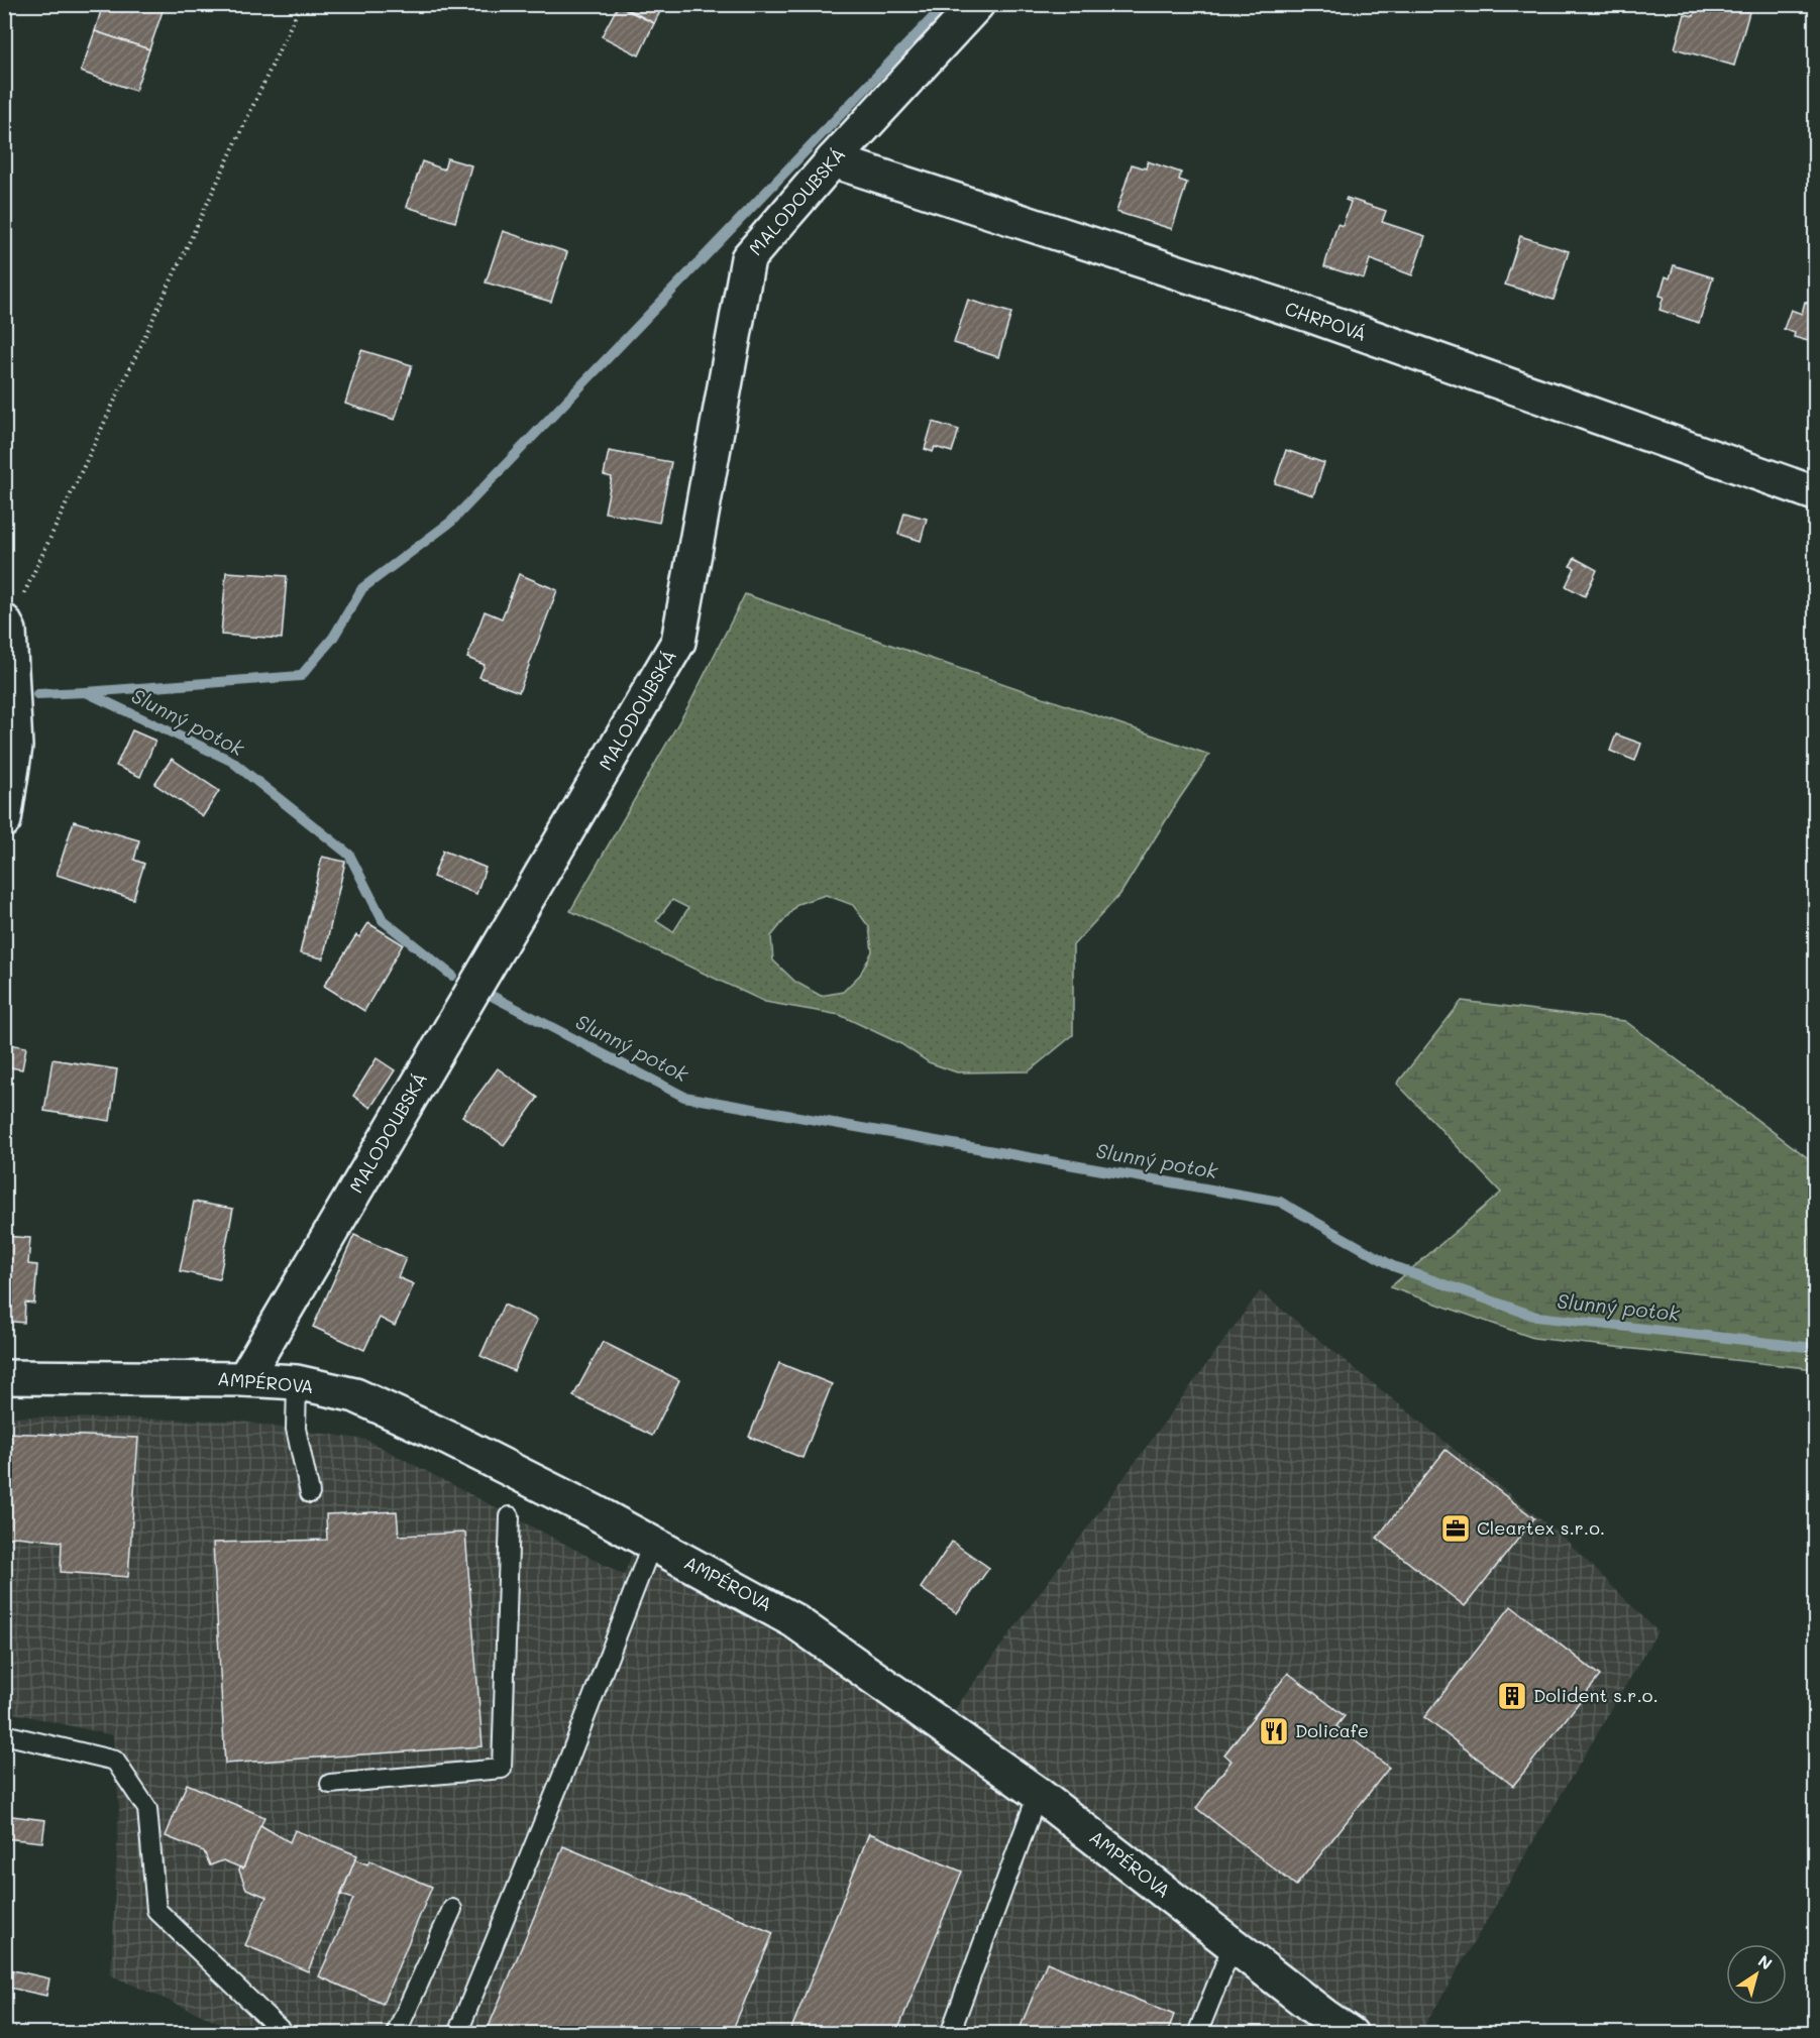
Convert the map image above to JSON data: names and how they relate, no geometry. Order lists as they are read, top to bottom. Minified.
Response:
{"streets":{"street":["MALODOUBSKÁ","CHRPOVÁ","AMPÉROVA"]},"crossings":[["MALODOUBSKÁ","CHRPOVÁ"],["MALODOUBSKÁ","AMPÉROVA"]],"water":["Slunný potok"],"places":{"office":["Cleartex s.r.o."],"building":["Dolident s.r.o."],"restaurant":["Dolicafe"]},"north":"top right"}
